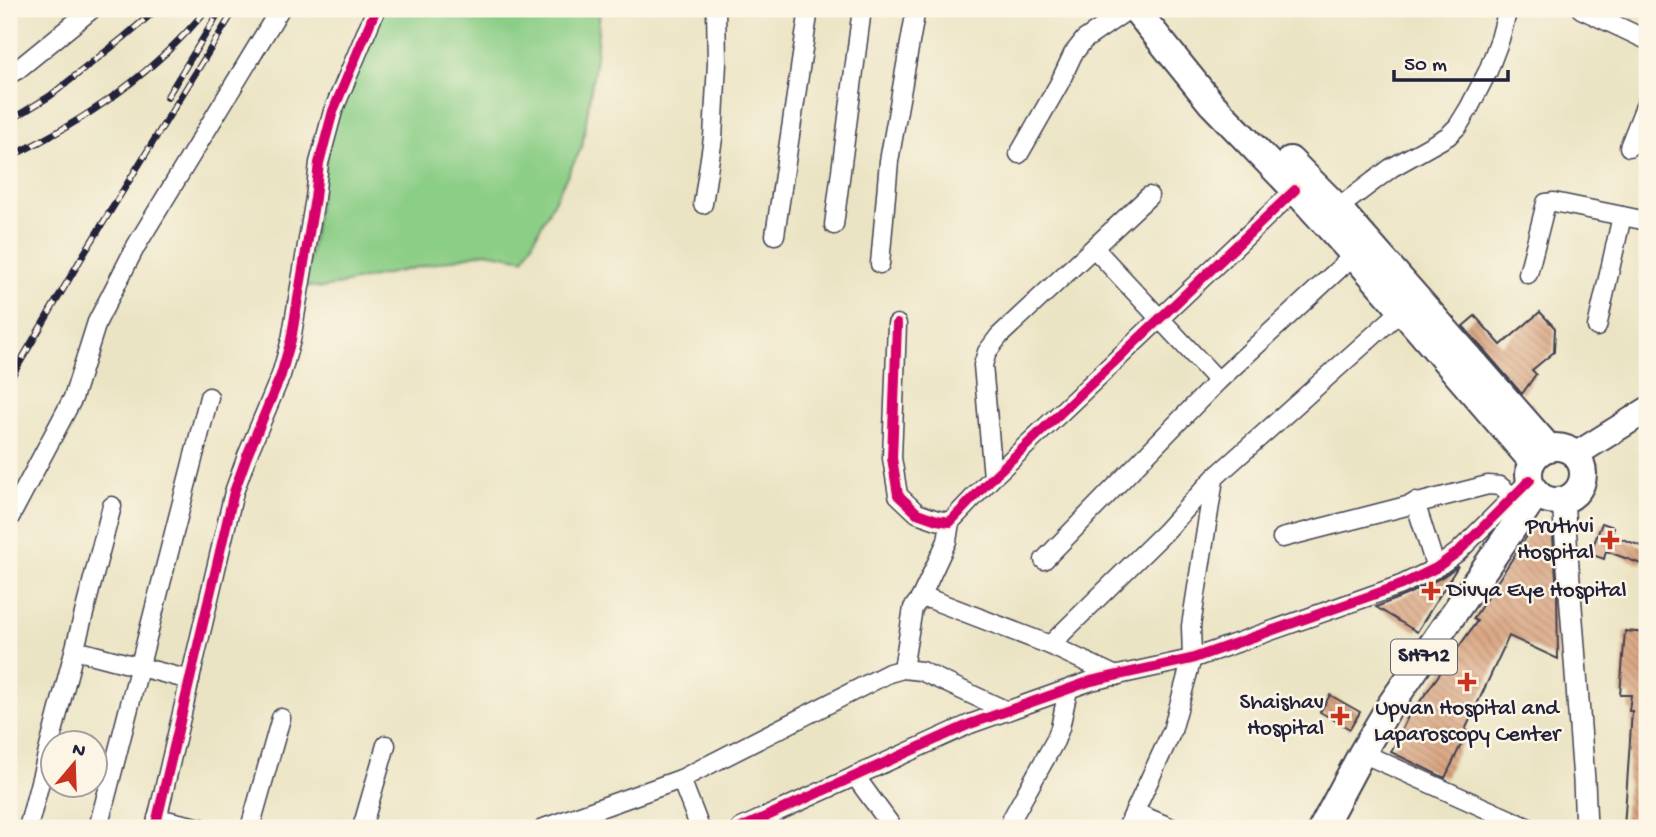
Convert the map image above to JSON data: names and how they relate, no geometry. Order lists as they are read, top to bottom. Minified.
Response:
{"streets":{"main road":["SH712"]},"places":{"health":["Pruthvi Hospital","Divya Eye Hospital","Upvan Hospital and Laparoscopy Center","Shaishav Hospital"]},"scale_bar":"50 m","north":"top"}
